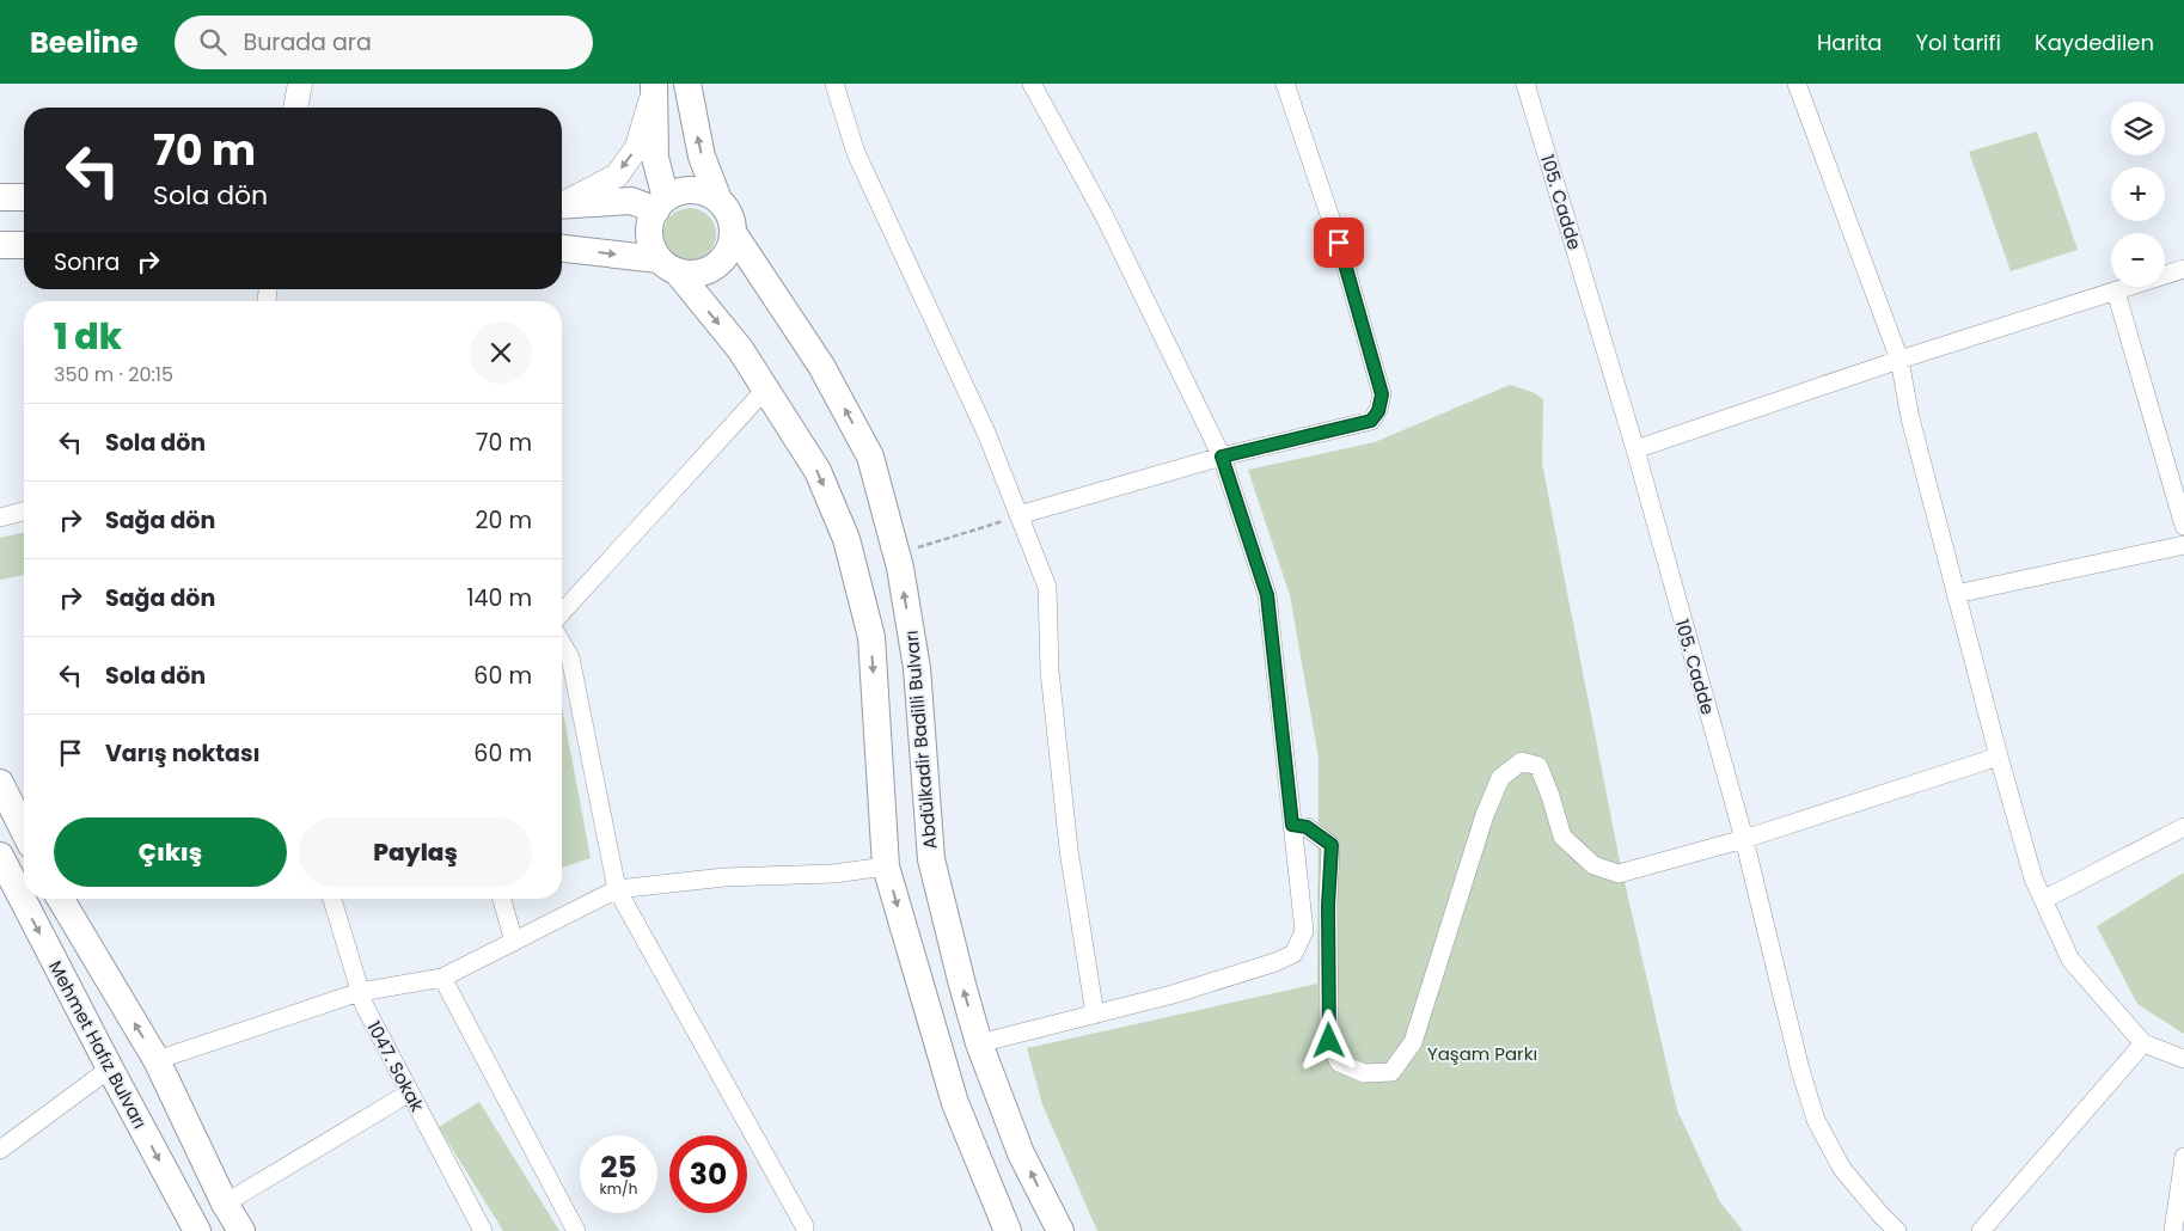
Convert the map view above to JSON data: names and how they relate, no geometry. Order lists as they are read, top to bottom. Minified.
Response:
{"streets":{"main road":["Abdülkadir Badilli Bulvarı","Mehmet Hafız Bulvarı"],"street":["105. Cadde","1047. Sokak"]},"parks":["Yaşam Parkı"],"page":{"header":"Beeline","search":"Burada ara","nav":["Harita","Yol tarifi","Kaydedilen"],"map_buttons":["+","−"],"turn":["70 m","Sola dön"],"then":"Sonra","heading":["1 dk","350 m · 20:15"],"list":[{"name":"Sola dön","value":"70 m"},{"name":"Sağa dön","value":"20 m"},{"name":"Sağa dön","value":"140 m"},{"name":"Sola dön","value":"60 m"},{"name":"Varış noktası","value":"60 m"}],"buttons":["Çıkış","Paylaş"],"speed":"25 km/h","limit":"30"}}
